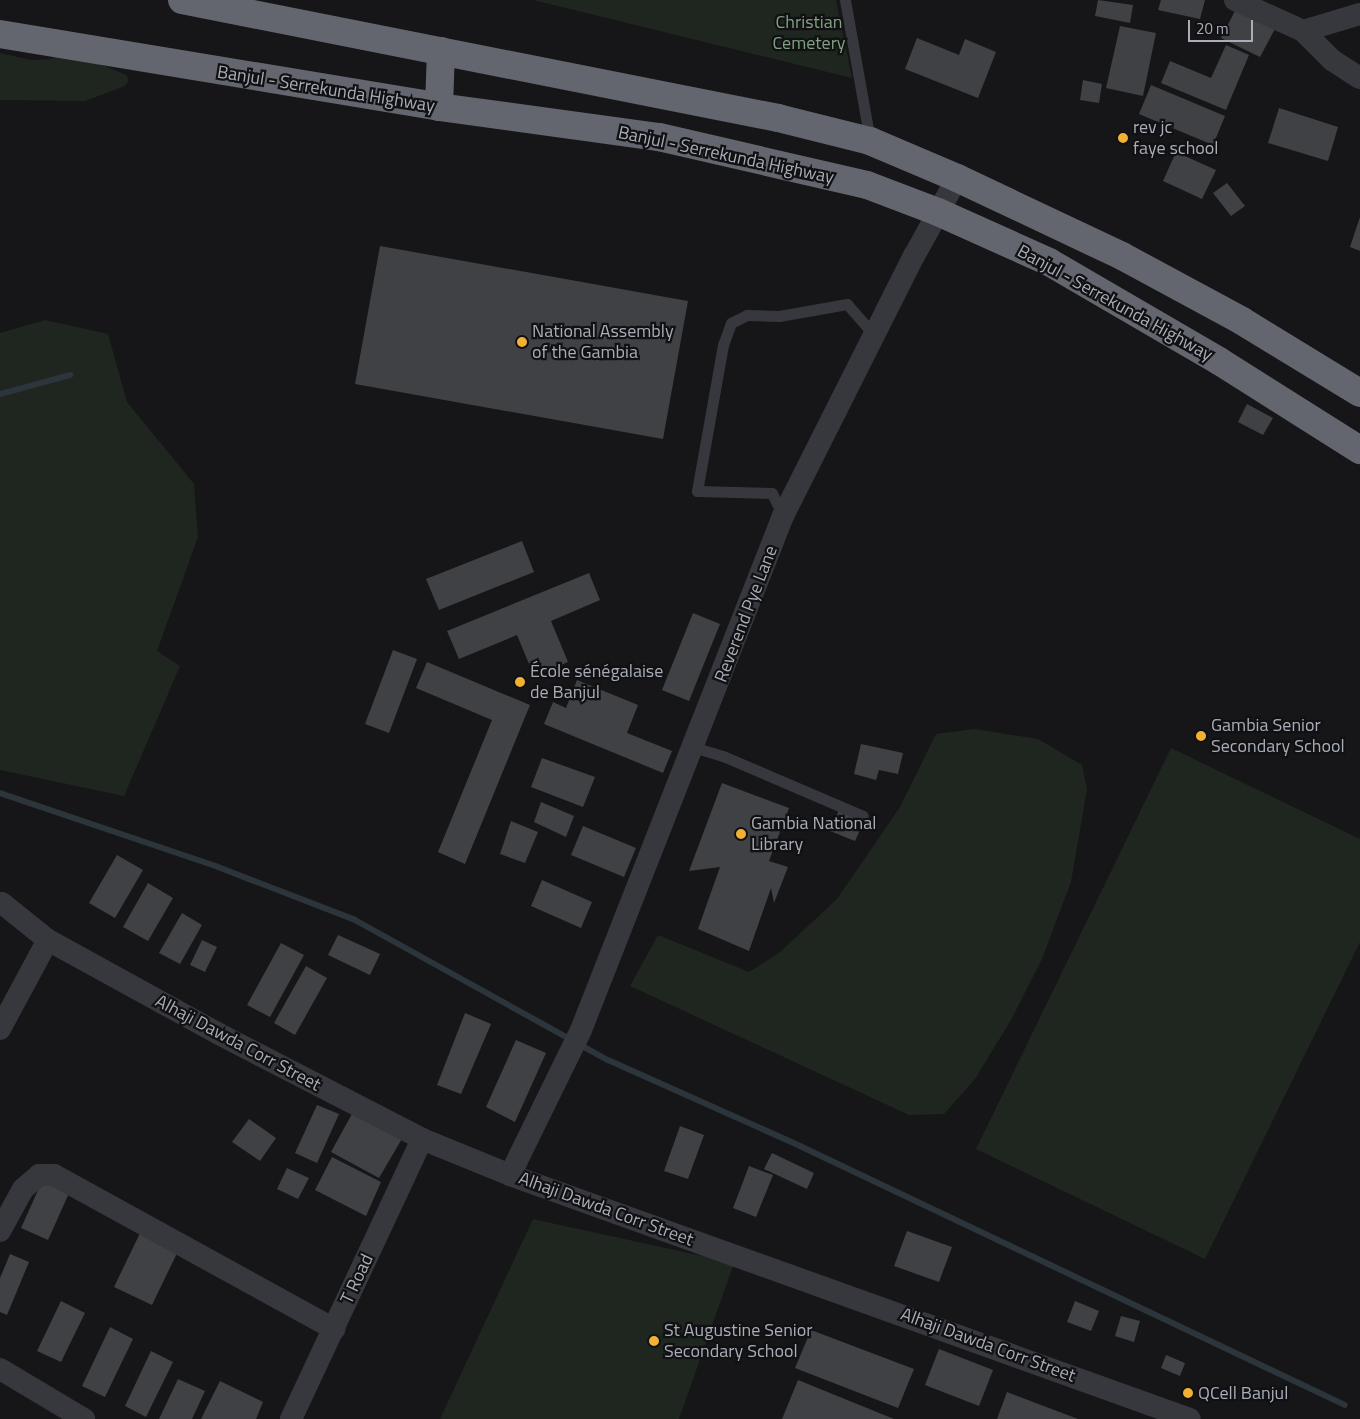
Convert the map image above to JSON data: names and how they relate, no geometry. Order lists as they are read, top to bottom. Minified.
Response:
{"streets":{"highway":["Banjul - Serrekunda Highway"],"street":["Reverend Pye Lane","Alhaji Dawda Corr Street","T Road"]},"crossings":[["Banjul - Serrekunda Highway","Reverend Pye Lane"],["Reverend Pye Lane","Alhaji Dawda Corr Street"],["Alhaji Dawda Corr Street","T Road"]],"parks":["Christian Cemetery"],"places":["rev jc faye school","National Assembly of the Gambia","École sénégalaise de Banjul","Gambia Senior Secondary School","Gambia National Library","St Augustine Senior Secondary School","QCell Banjul"],"scale_bar":"20 m"}
